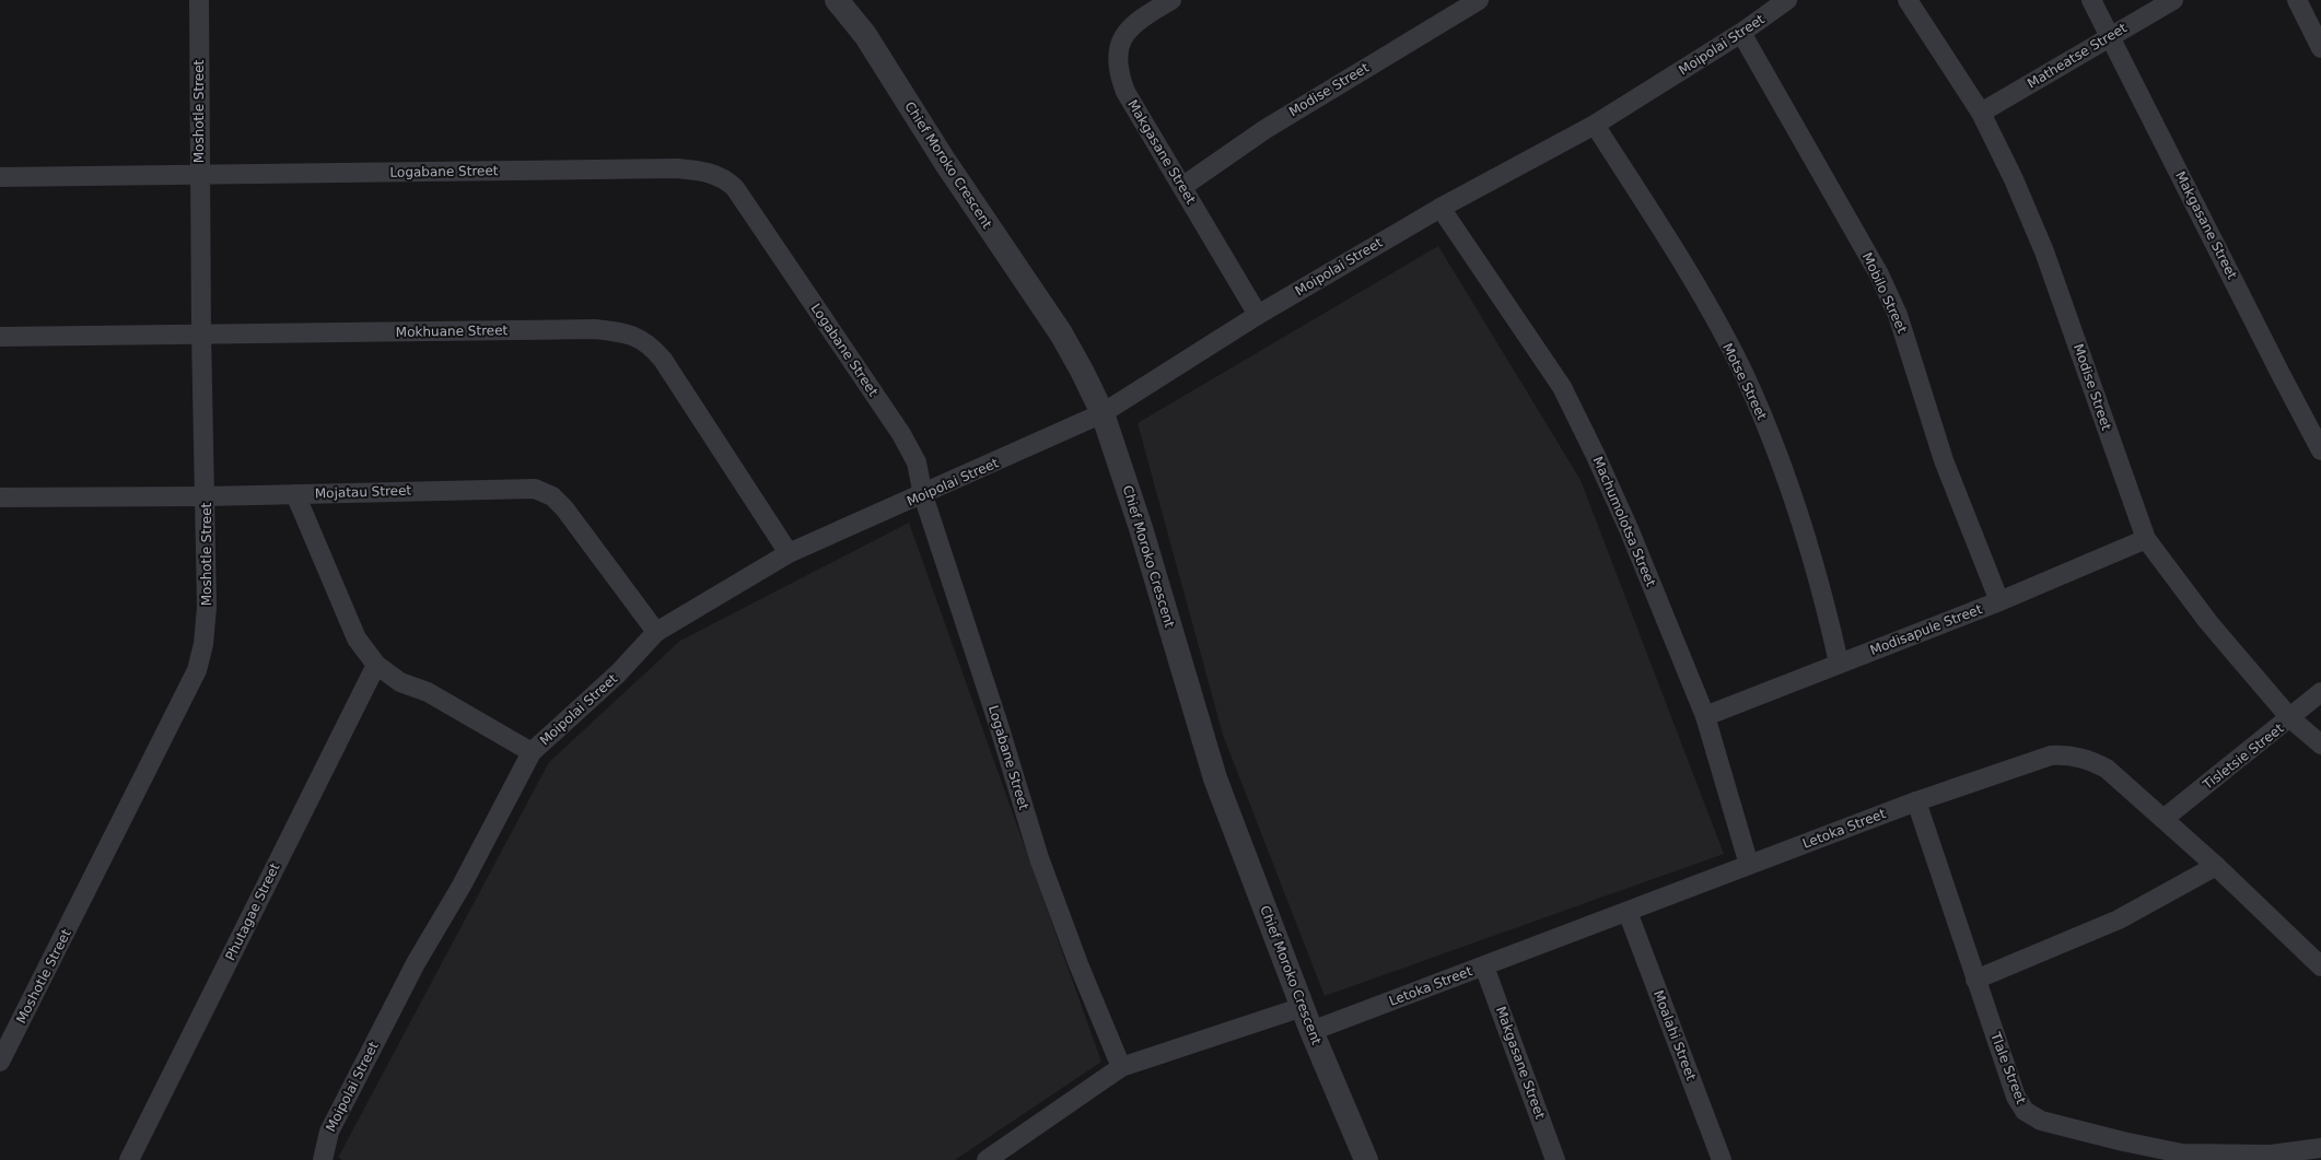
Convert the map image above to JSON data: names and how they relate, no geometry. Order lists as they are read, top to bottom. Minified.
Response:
{"streets":{"street":["Moipolai Street","Matheatse Street","Modise Street","Moshotle Street","Makgasane Street","Chief Moroko Crescent","Logabane Street","Mobilo Street","Mokhuane Street","Motse Street","Mojatau Street","Machumolotsa Street","Modisapule Street","Tisletsie Street","Letoka Street","Phutagae Street","Moalahi Street","Tlale Street"]},"crossings":[["Moipolai Street","Makgasane Street"],["Moipolai Street","Chief Moroko Crescent"],["Moipolai Street","Logabane Street"],["Moipolai Street","Mobilo Street"],["Moipolai Street","Mokhuane Street"],["Moipolai Street","Motse Street"],["Moipolai Street","Mojatau Street"],["Moipolai Street","Machumolotsa Street"],["Matheatse Street","Modise Street"],["Matheatse Street","Makgasane Street"],["Modise Street","Makgasane Street"],["Modise Street","Modisapule Street"],["Modise Street","Tisletsie Street"],["Moshotle Street","Logabane Street"],["Moshotle Street","Mokhuane Street"],["Moshotle Street","Mojatau Street"],["Makgasane Street","Letoka Street"],["Chief Moroko Crescent","Letoka Street"],["Mobilo Street","Modisapule Street"],["Motse Street","Modisapule Street"],["Machumolotsa Street","Modisapule Street"],["Machumolotsa Street","Letoka Street"],["Tisletsie Street","Letoka Street"],["Letoka Street","Moalahi Street"],["Letoka Street","Tlale Street"]]}
